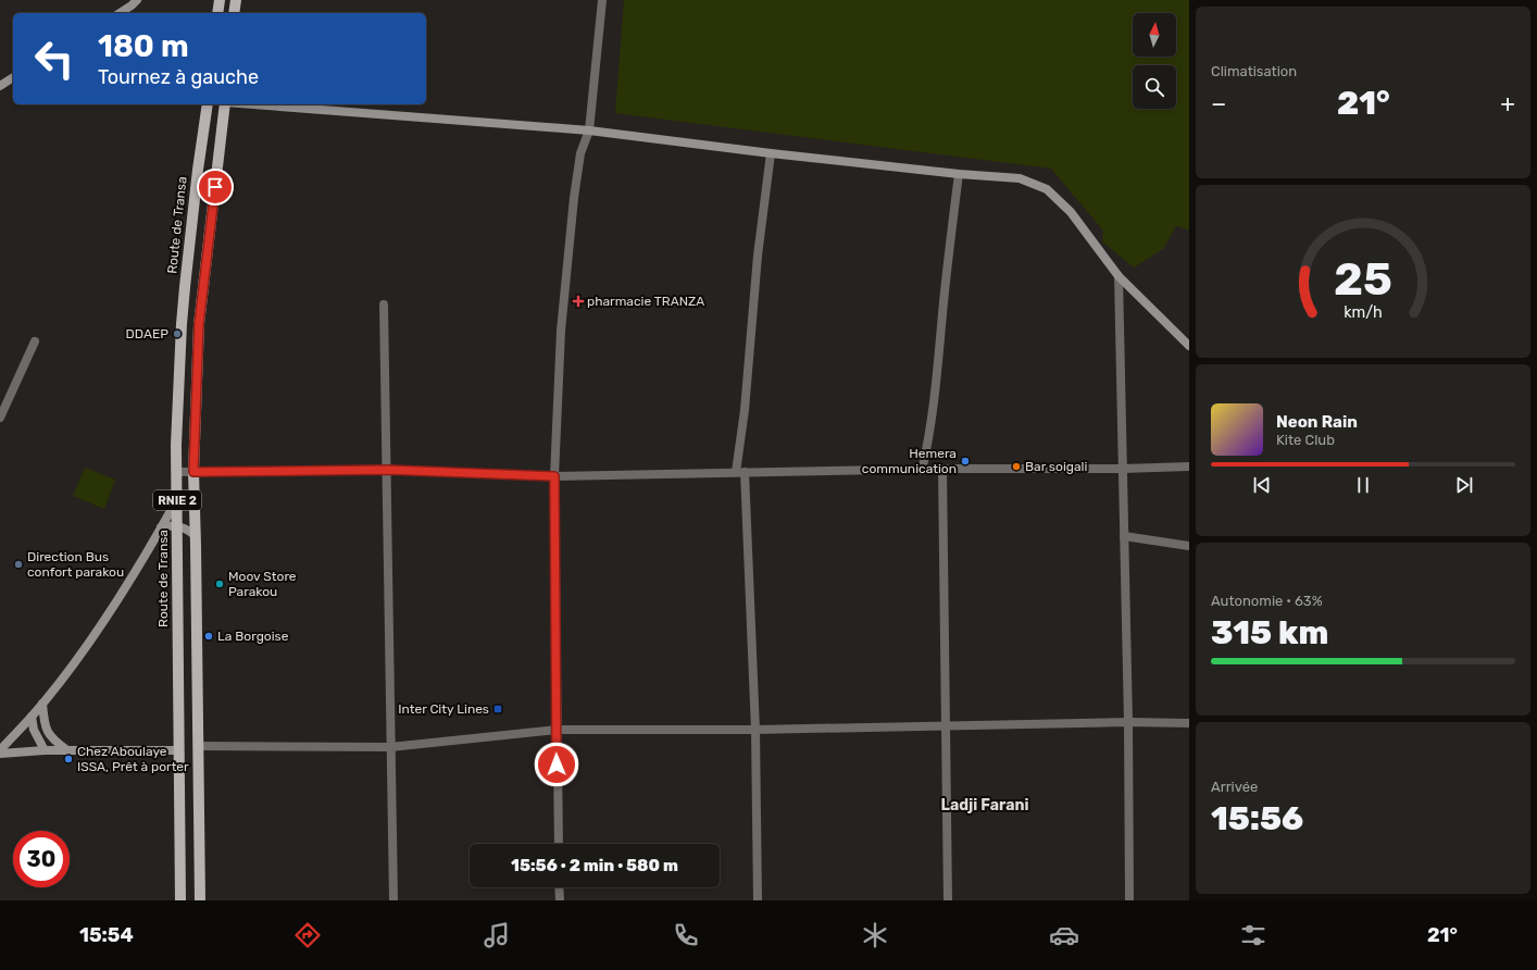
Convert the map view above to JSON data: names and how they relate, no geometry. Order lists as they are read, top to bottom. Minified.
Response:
{"streets":{"main road":["Route de Transa","RNIE 2"]},"districts":["Ladji Farani"],"places":{"health":["pharmacie TRANZA"],"other":["DDAEP","Hemera communication","Bar soigali","Direction Bus confort parakou","Moov Store Parakou","La Borgoise","Chez Aboulaye ISSA, Prêt à porter"],"transit":["Inter City Lines"]},"north":"top","page":{"tile":["Climatisation",["Autonomie · 63%","315 km"],["Arrivée","15:56"]],"turn":["180 m","Tournez à gauche"],"heat":["−","21°","+"],"song":["Neon Rain","Kite Club"],"limit":"30","trip":"15:56 · 2 min · 580 m","tabs":["15:54","21°"],"gauge":["25","km/h"]}}
